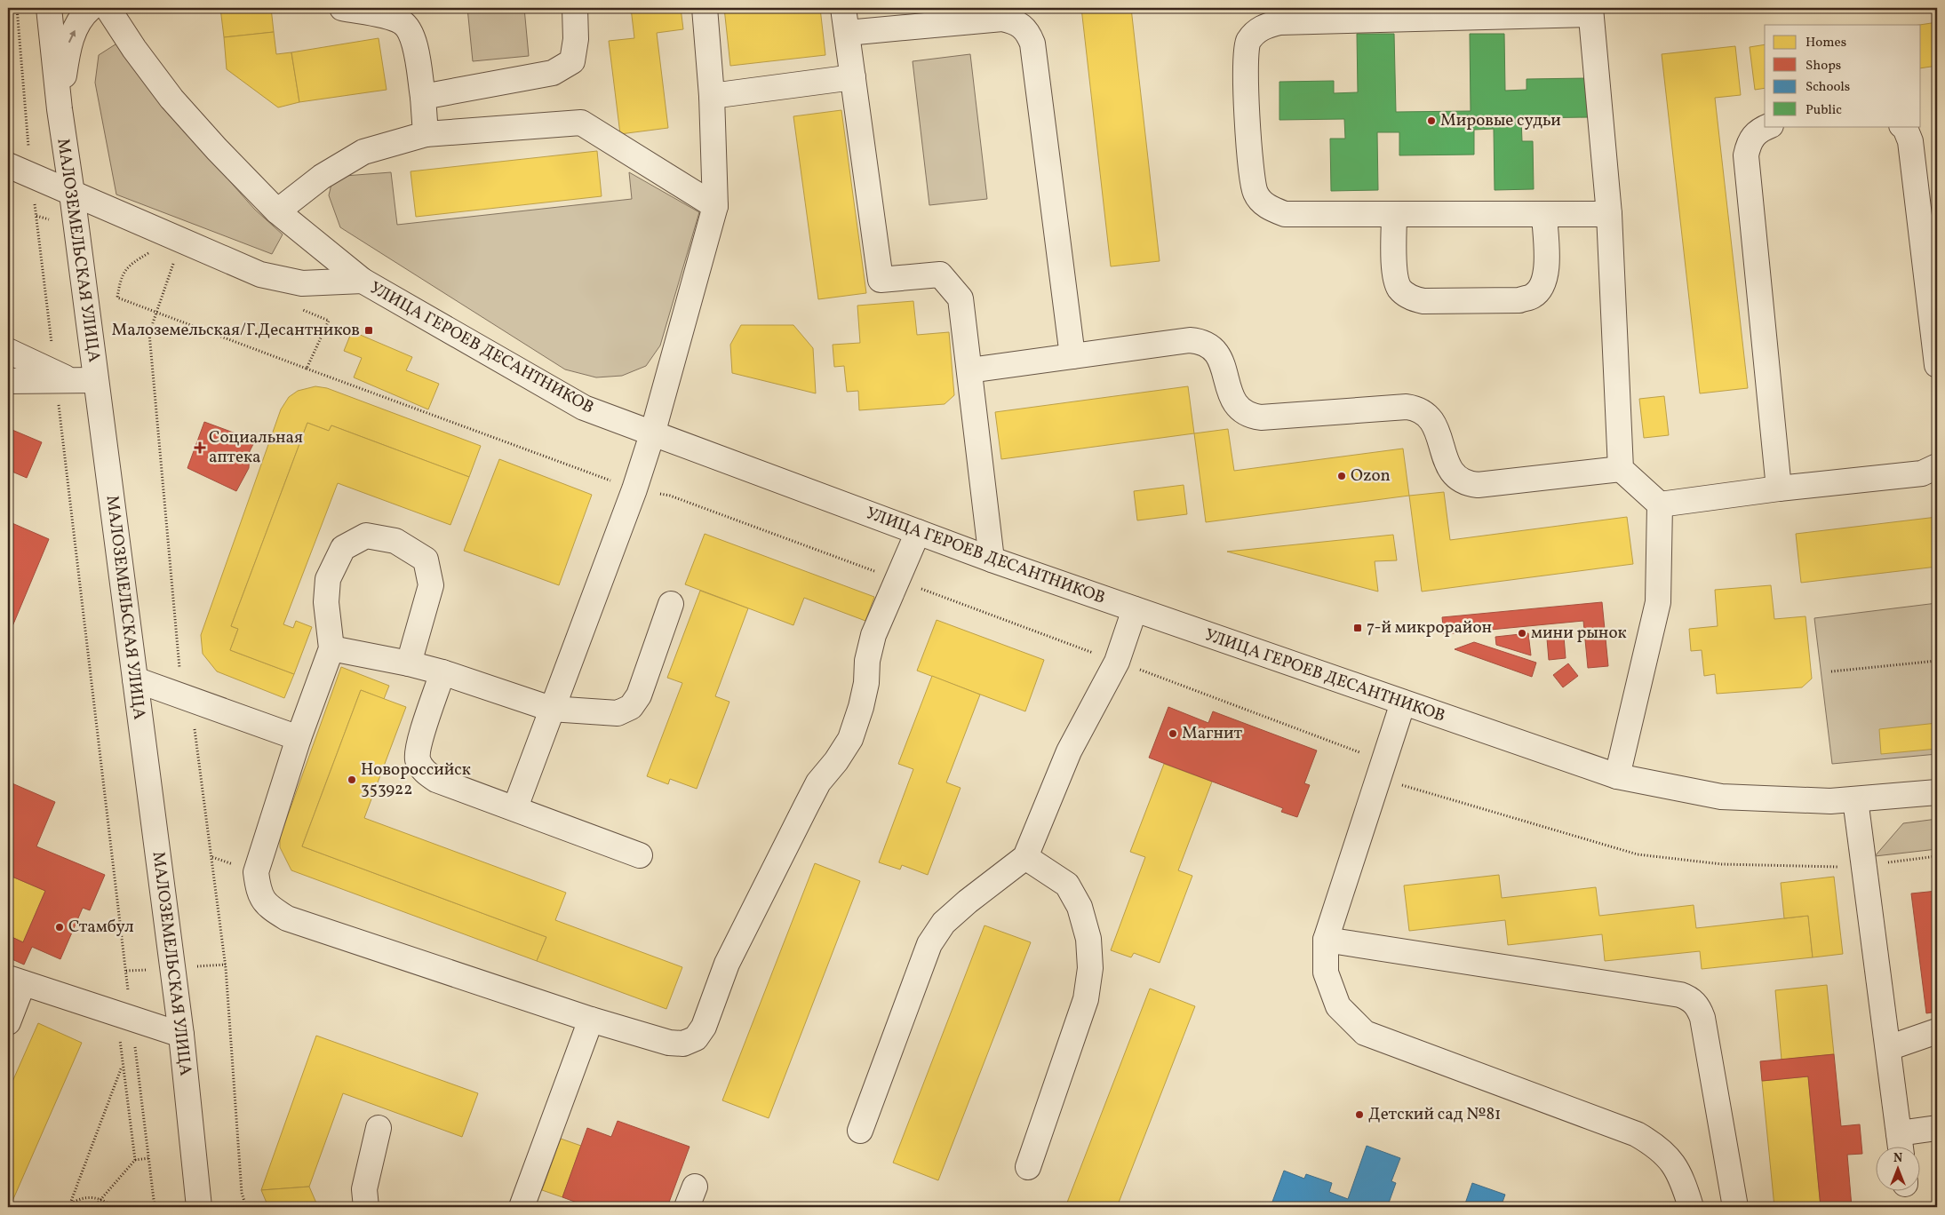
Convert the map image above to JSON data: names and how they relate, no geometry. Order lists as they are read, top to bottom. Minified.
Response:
{"streets":{"street":["МАЛОЗЕМЕЛЬСКАЯ УЛИЦА","УЛИЦА ГЕРОЕВ ДЕСАНТНИКОВ"]},"crossings":[["МАЛОЗЕМЕЛЬСКАЯ УЛИЦА","УЛИЦА ГЕРОЕВ ДЕСАНТНИКОВ"]],"places":{"other":["Мировые судьи","Ozon","мини рынок","Магнит","Новороссийск 353922","Стамбул","Детский сад №81"],"transit":["Малоземельская/Г.Десантников","7-й микрорайон"],"health":["Социальная аптека"]},"legend":["Homes","Shops","Schools","Public"],"north":"top"}
